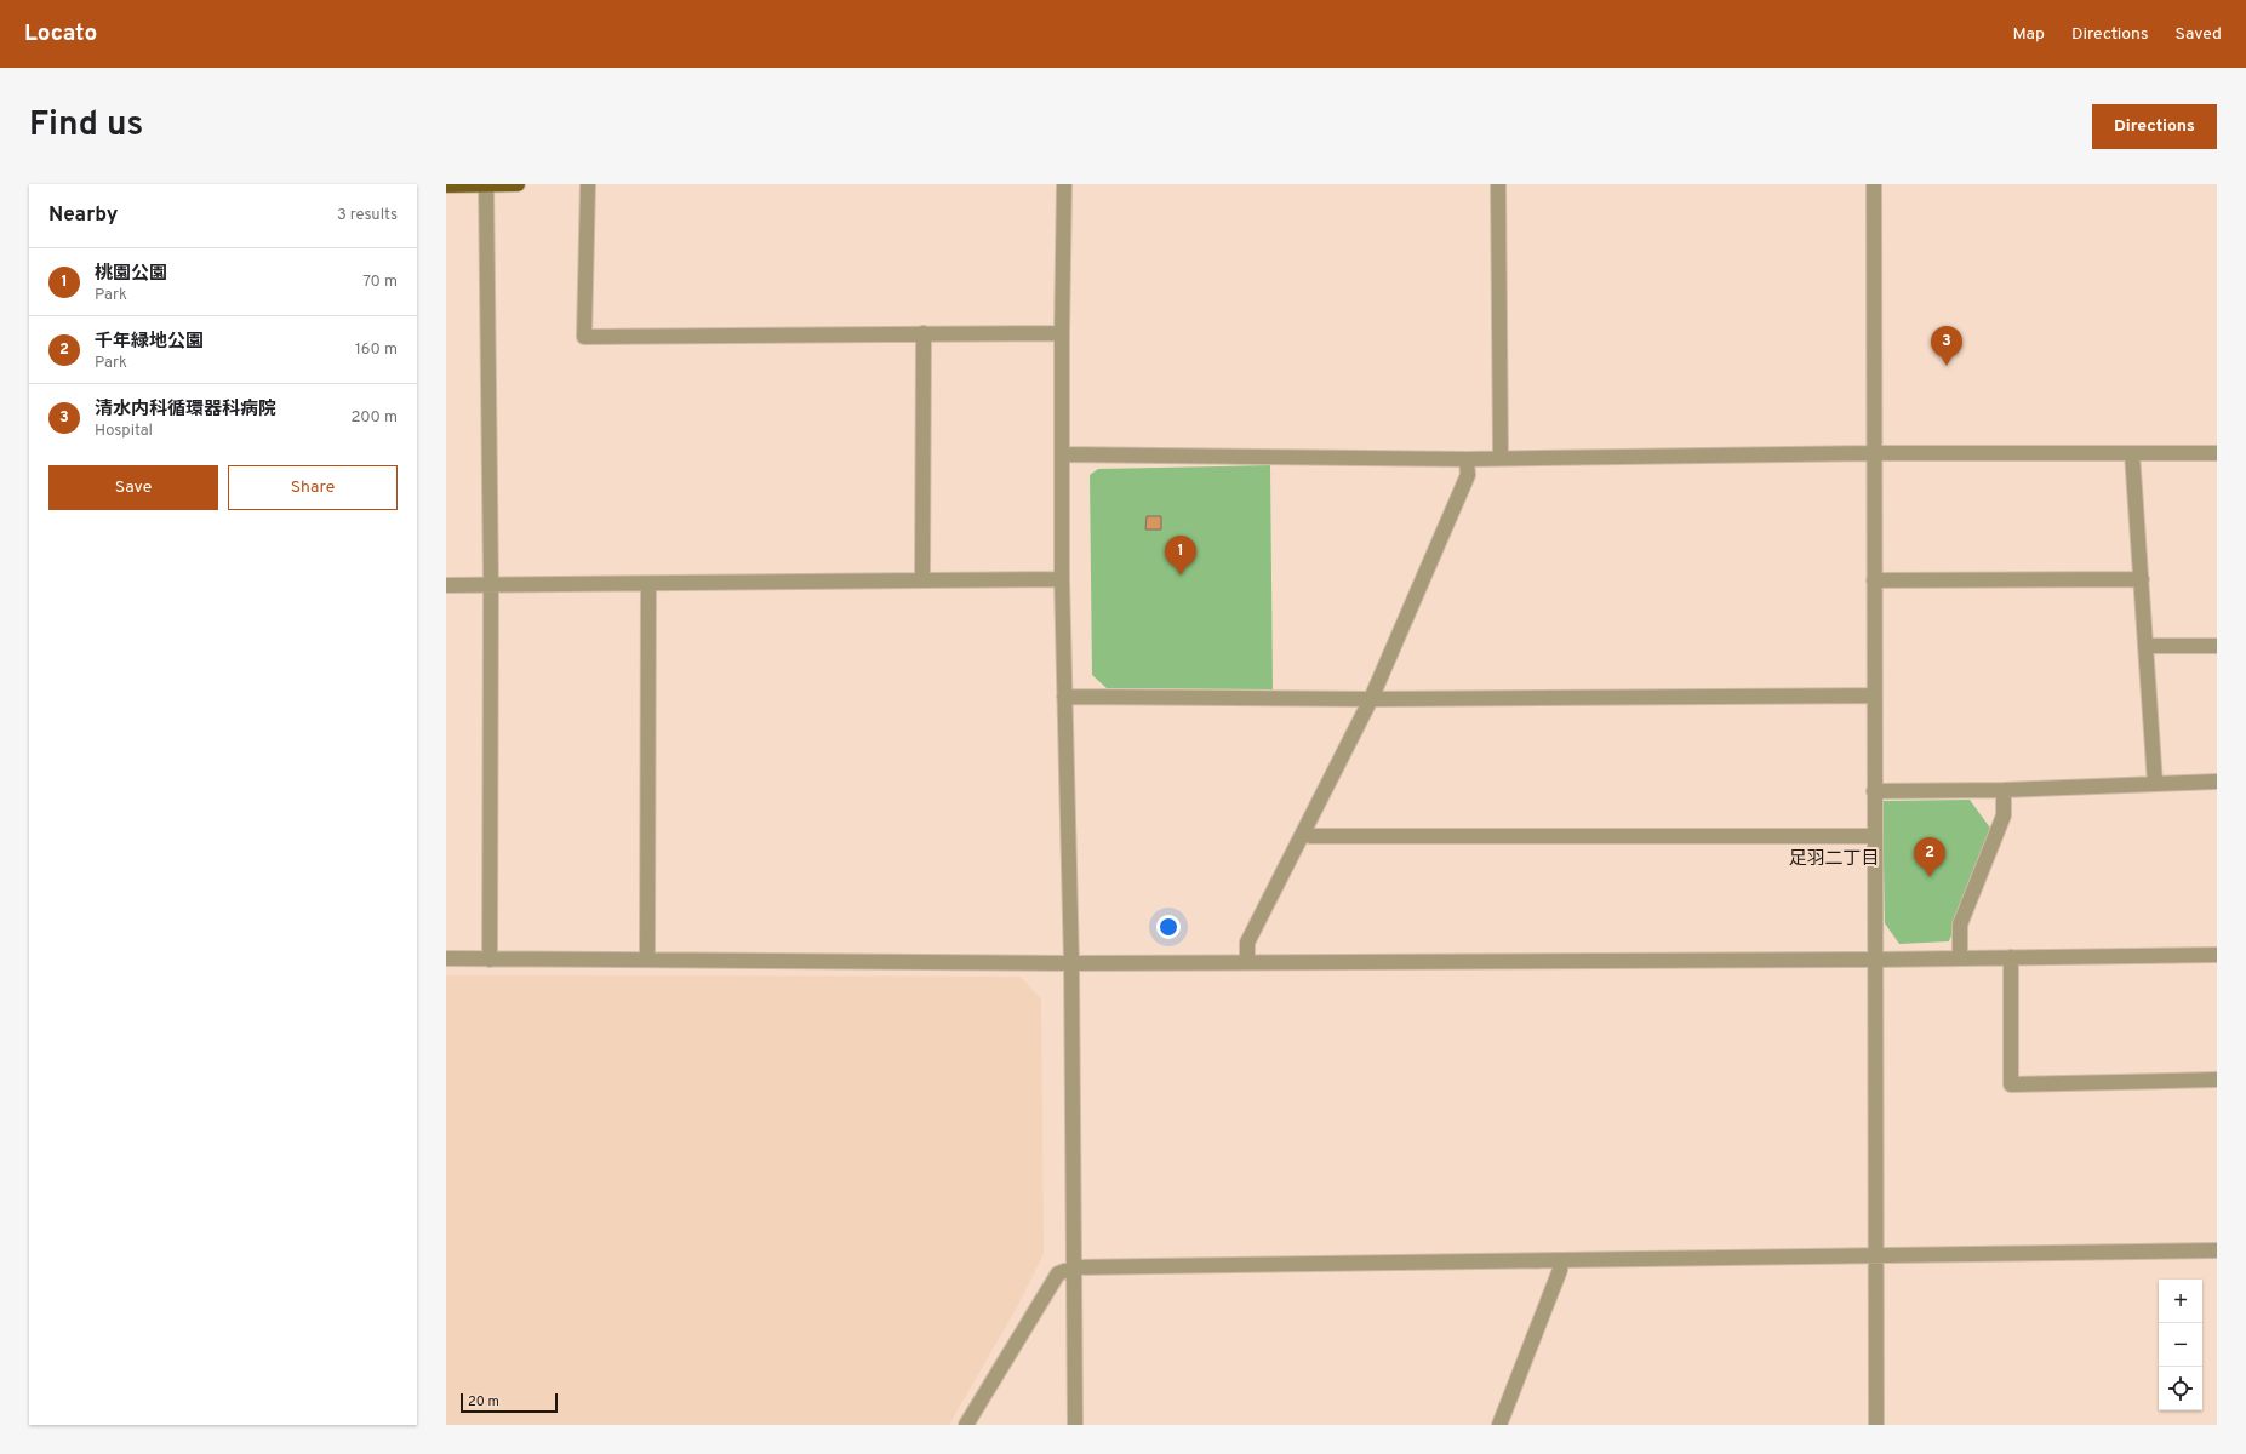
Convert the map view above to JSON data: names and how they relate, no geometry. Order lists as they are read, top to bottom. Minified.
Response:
{"districts":["足羽二丁目"],"scale_bar":"20 m","page":{"header":"Locato","nav":["Map","Directions","Saved"],"title":"Find us","buttons":["Directions",["Save","Share"]],"heading":["Nearby","3 results"],"list":[{"mark":"1","name":"桃園公園","note":"Park","value":"70 m"},{"mark":"2","name":"千年緑地公園","note":"Park","value":"160 m"},{"mark":"3","name":"清水内科循環器科病院","note":"Hospital","value":"200 m"}],"pins":["3","1","2"],"map_buttons":["+","−"],"scale":"20 m"}}
